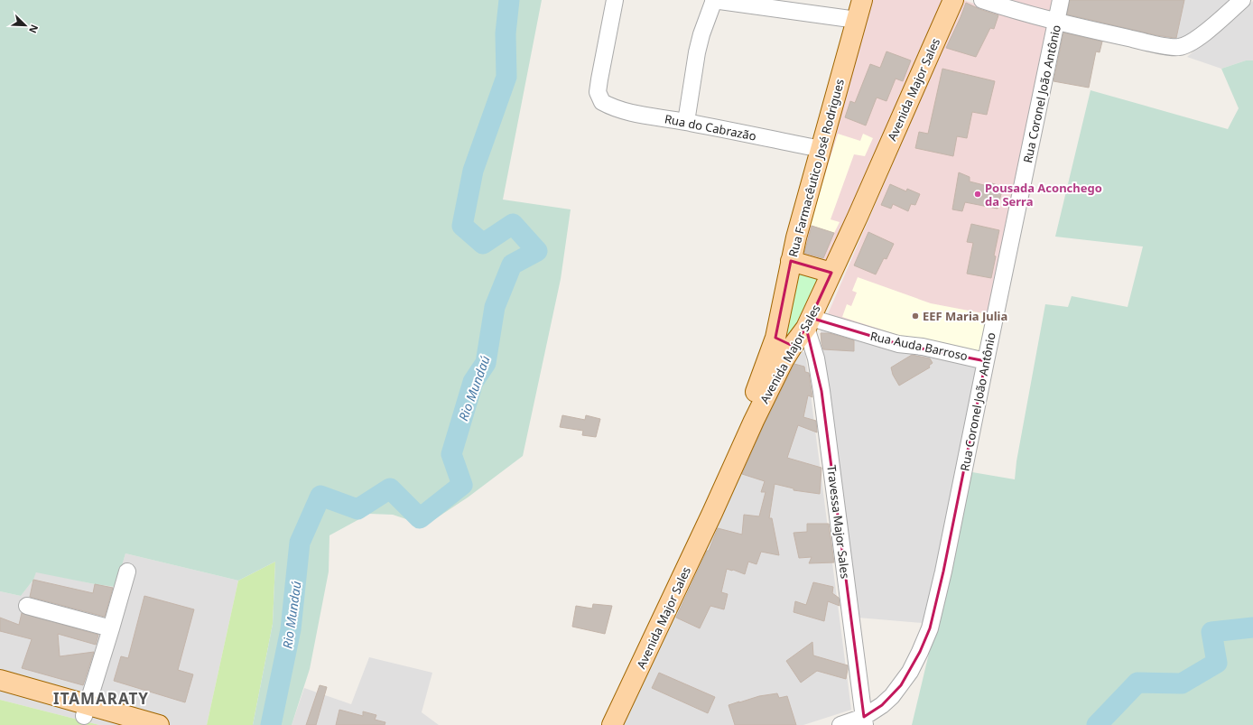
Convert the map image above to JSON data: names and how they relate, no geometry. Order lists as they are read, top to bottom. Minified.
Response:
{"streets":{"main road":["Avenida Major Sales","Rua Farmacêutico José Rodrigues"],"street":["Rua Coronel João Antônio","Rua do Cabrazão","Rua Auda Barroso","Travessa Major Sales"]},"crossings":[["Avenida Major Sales","Rua Farmacêutico José Rodrigues"],["Avenida Major Sales","Rua Auda Barroso"],["Avenida Major Sales","Travessa Major Sales"],["Rua Coronel João Antônio","Rua Auda Barroso"],["Rua Coronel João Antônio","Travessa Major Sales"],["Rua do Cabrazão","Rua Farmacêutico José Rodrigues"],["Rua Auda Barroso","Travessa Major Sales"]],"districts":["ITAMARATY"],"water":["Rio Mundaú"],"places":["Pousada Aconchego da Serra","EEF Maria Julia"],"north":"bottom right"}
